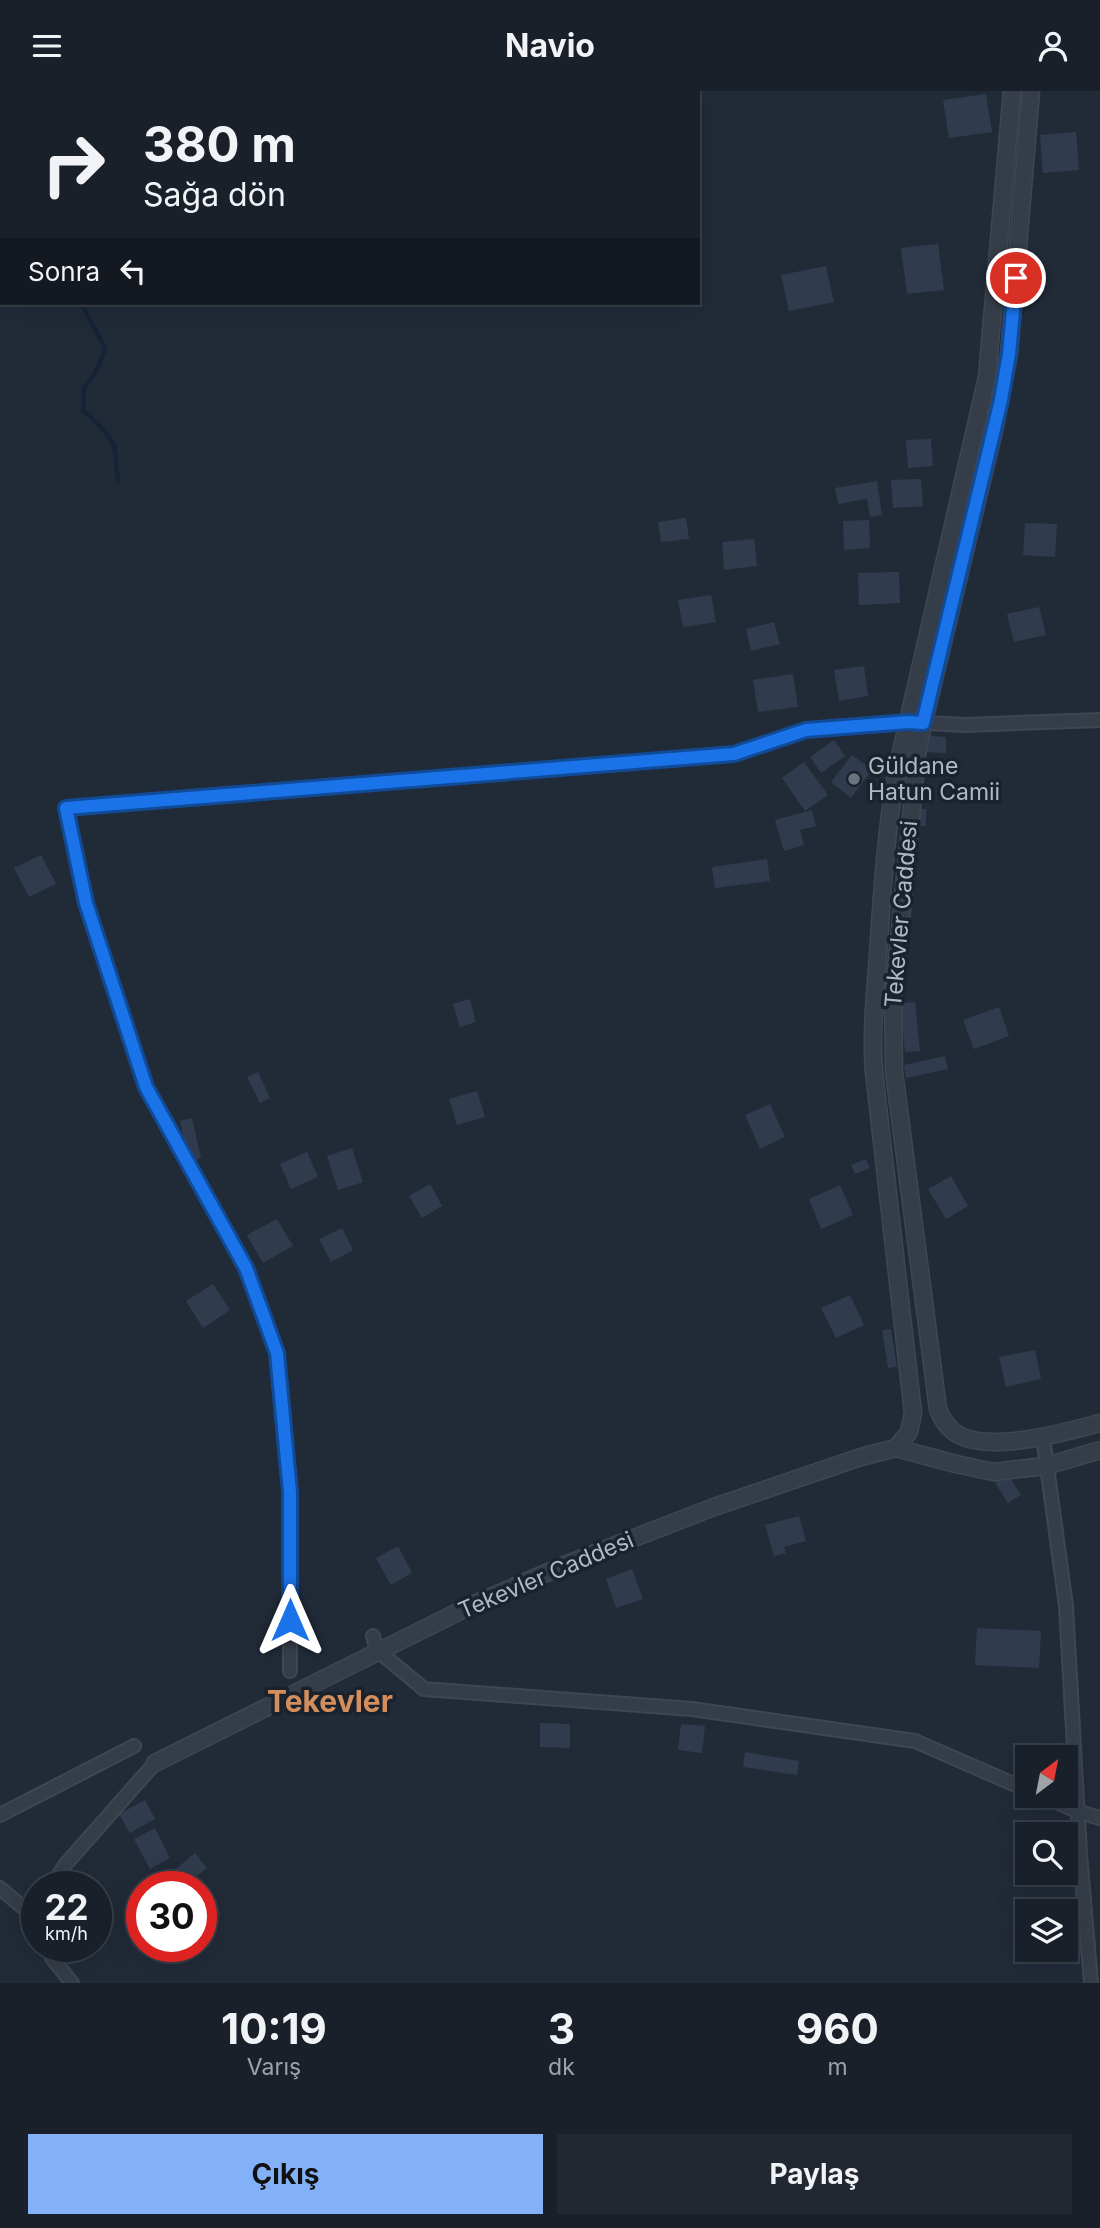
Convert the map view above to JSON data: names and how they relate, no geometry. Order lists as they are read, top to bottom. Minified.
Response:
{"streets":{"street":["Tekevler Caddesi"]},"districts":["Tekevler"],"places":["Güldane Hatun Camii"],"north":"top right","page":{"header":"Navio","turn":["380 m","Sağa dön"],"then":"Sonra","speed":"22 km/h","limit":"30","eta":["10:19","Varış","3","dk","960","m"],"buttons":["Çıkış","Paylaş"]}}
